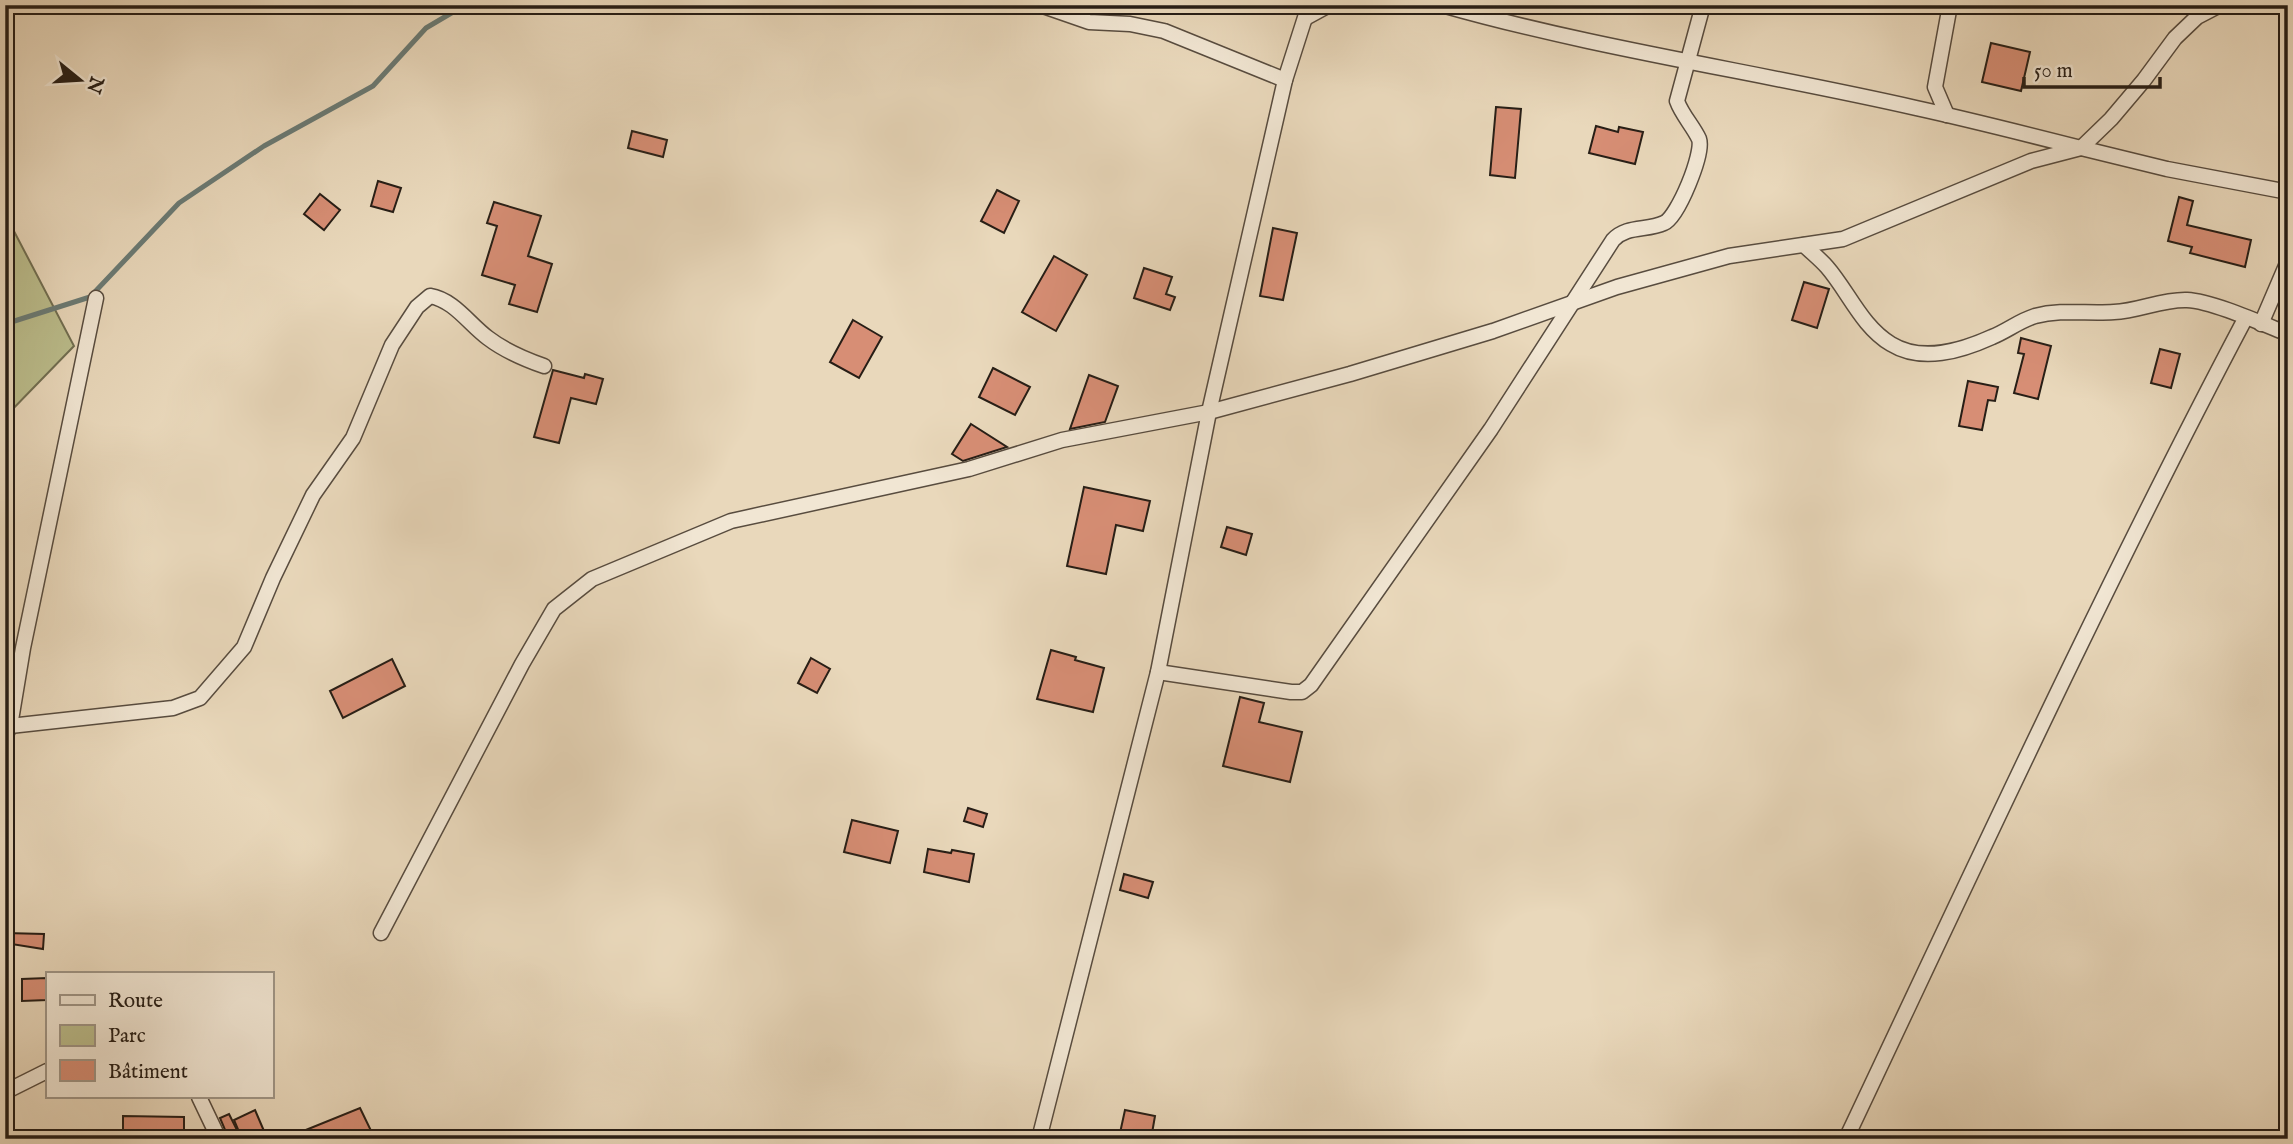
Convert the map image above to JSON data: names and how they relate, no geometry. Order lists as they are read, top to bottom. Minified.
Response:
{"legend":["Route","Parc","Bâtiment"],"scale_bar":"50 m","north":"right"}
